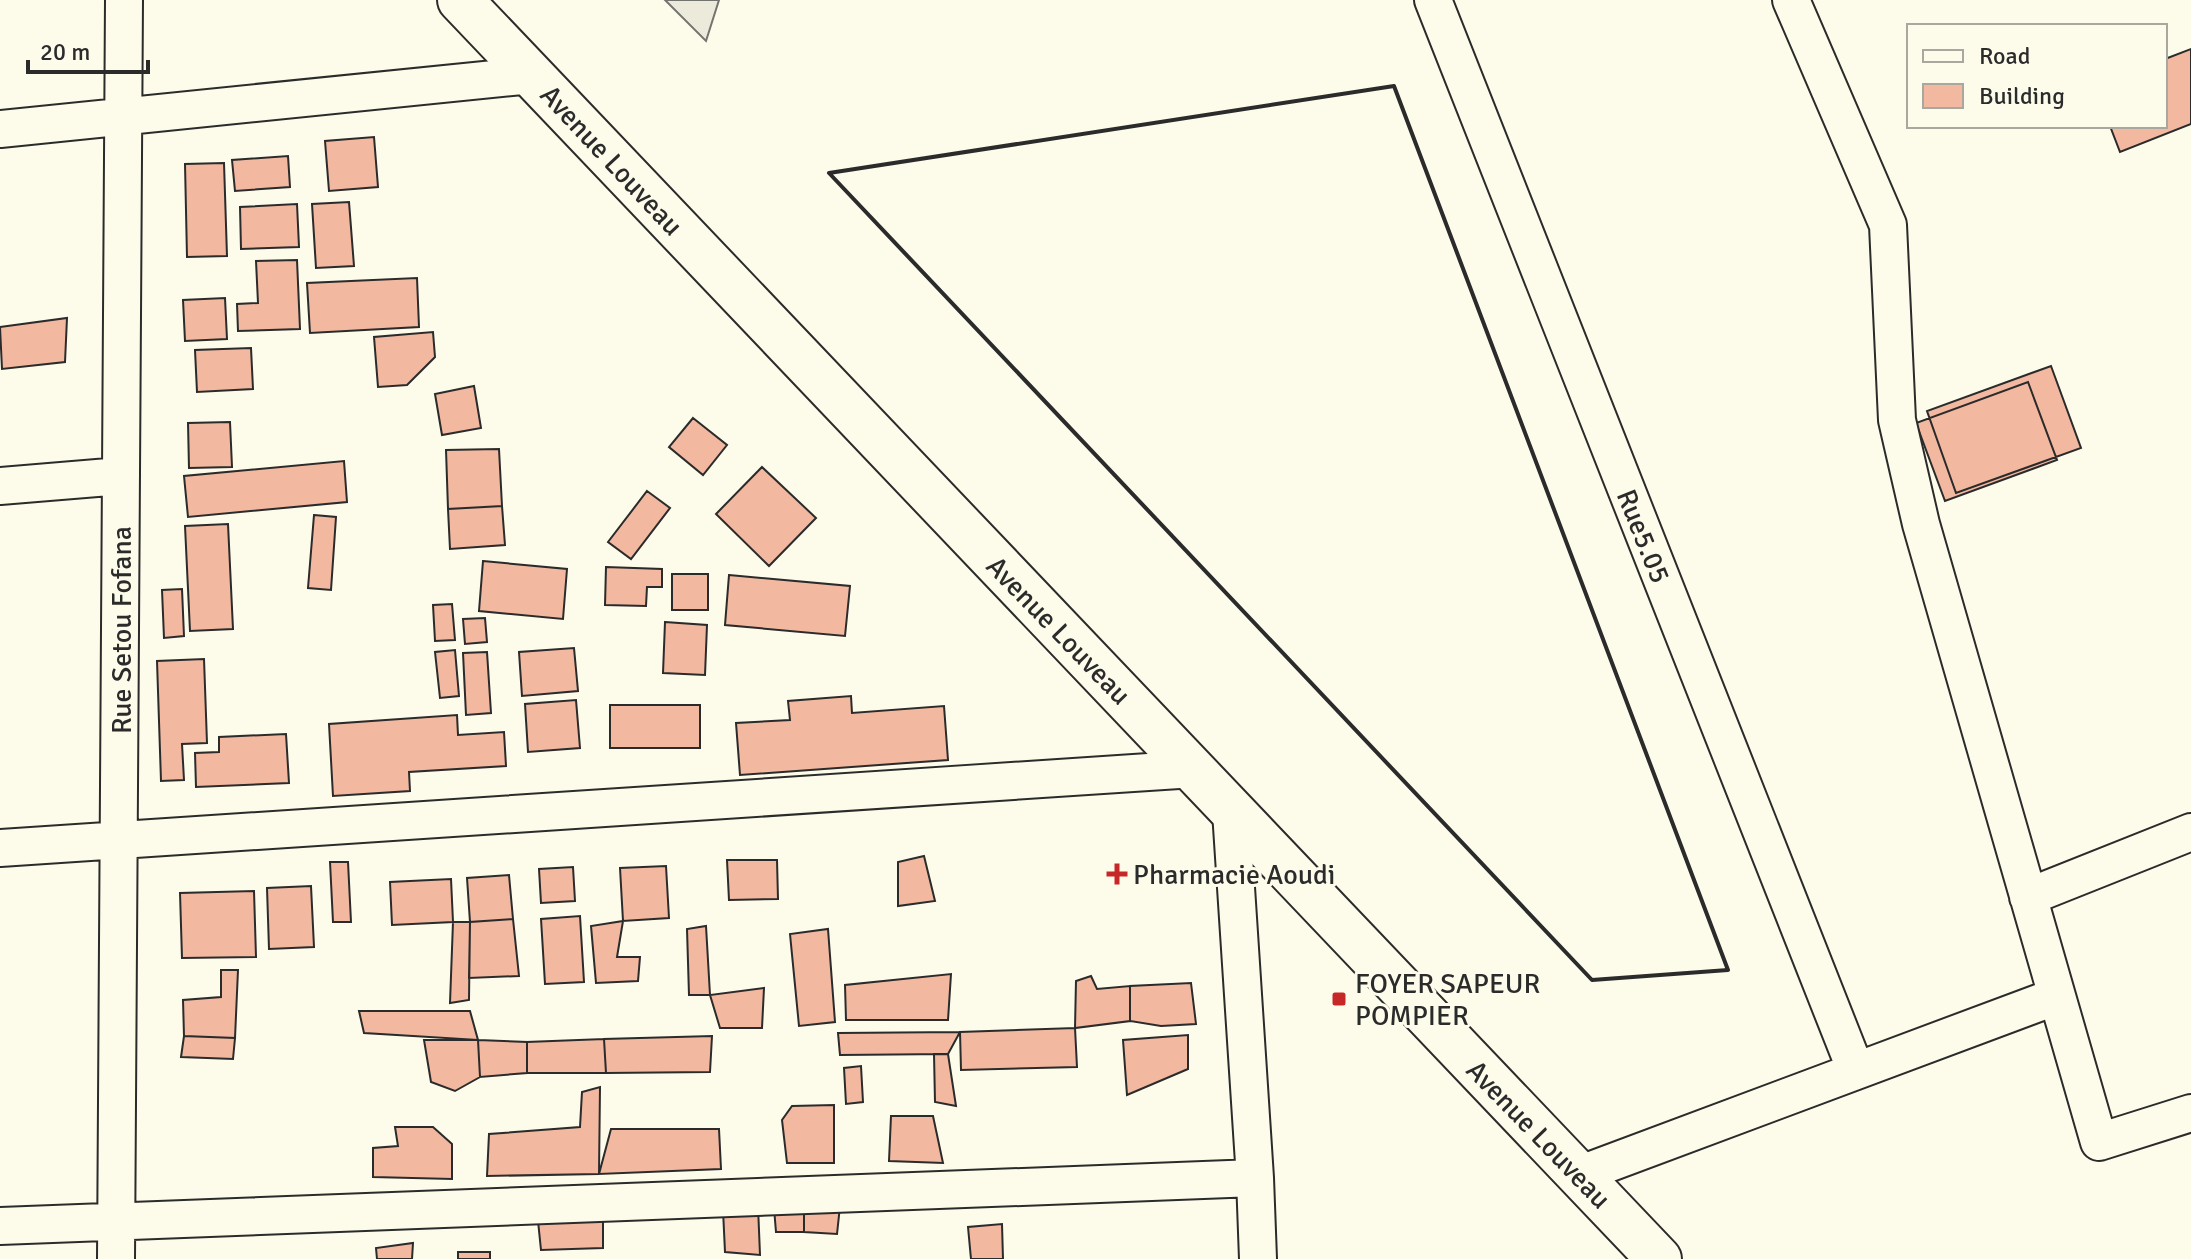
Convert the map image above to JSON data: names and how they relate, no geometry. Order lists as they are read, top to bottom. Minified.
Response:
{"streets":{"main road":["Avenue Louveau"],"street":["Rue5.05","Rue Setou Fofana"]},"places":{"health":["Pharmacie Aoudi"],"transit":["FOYER SAPEUR POMPIER"]},"legend":["Road","Building"],"scale_bar":"20 m"}
